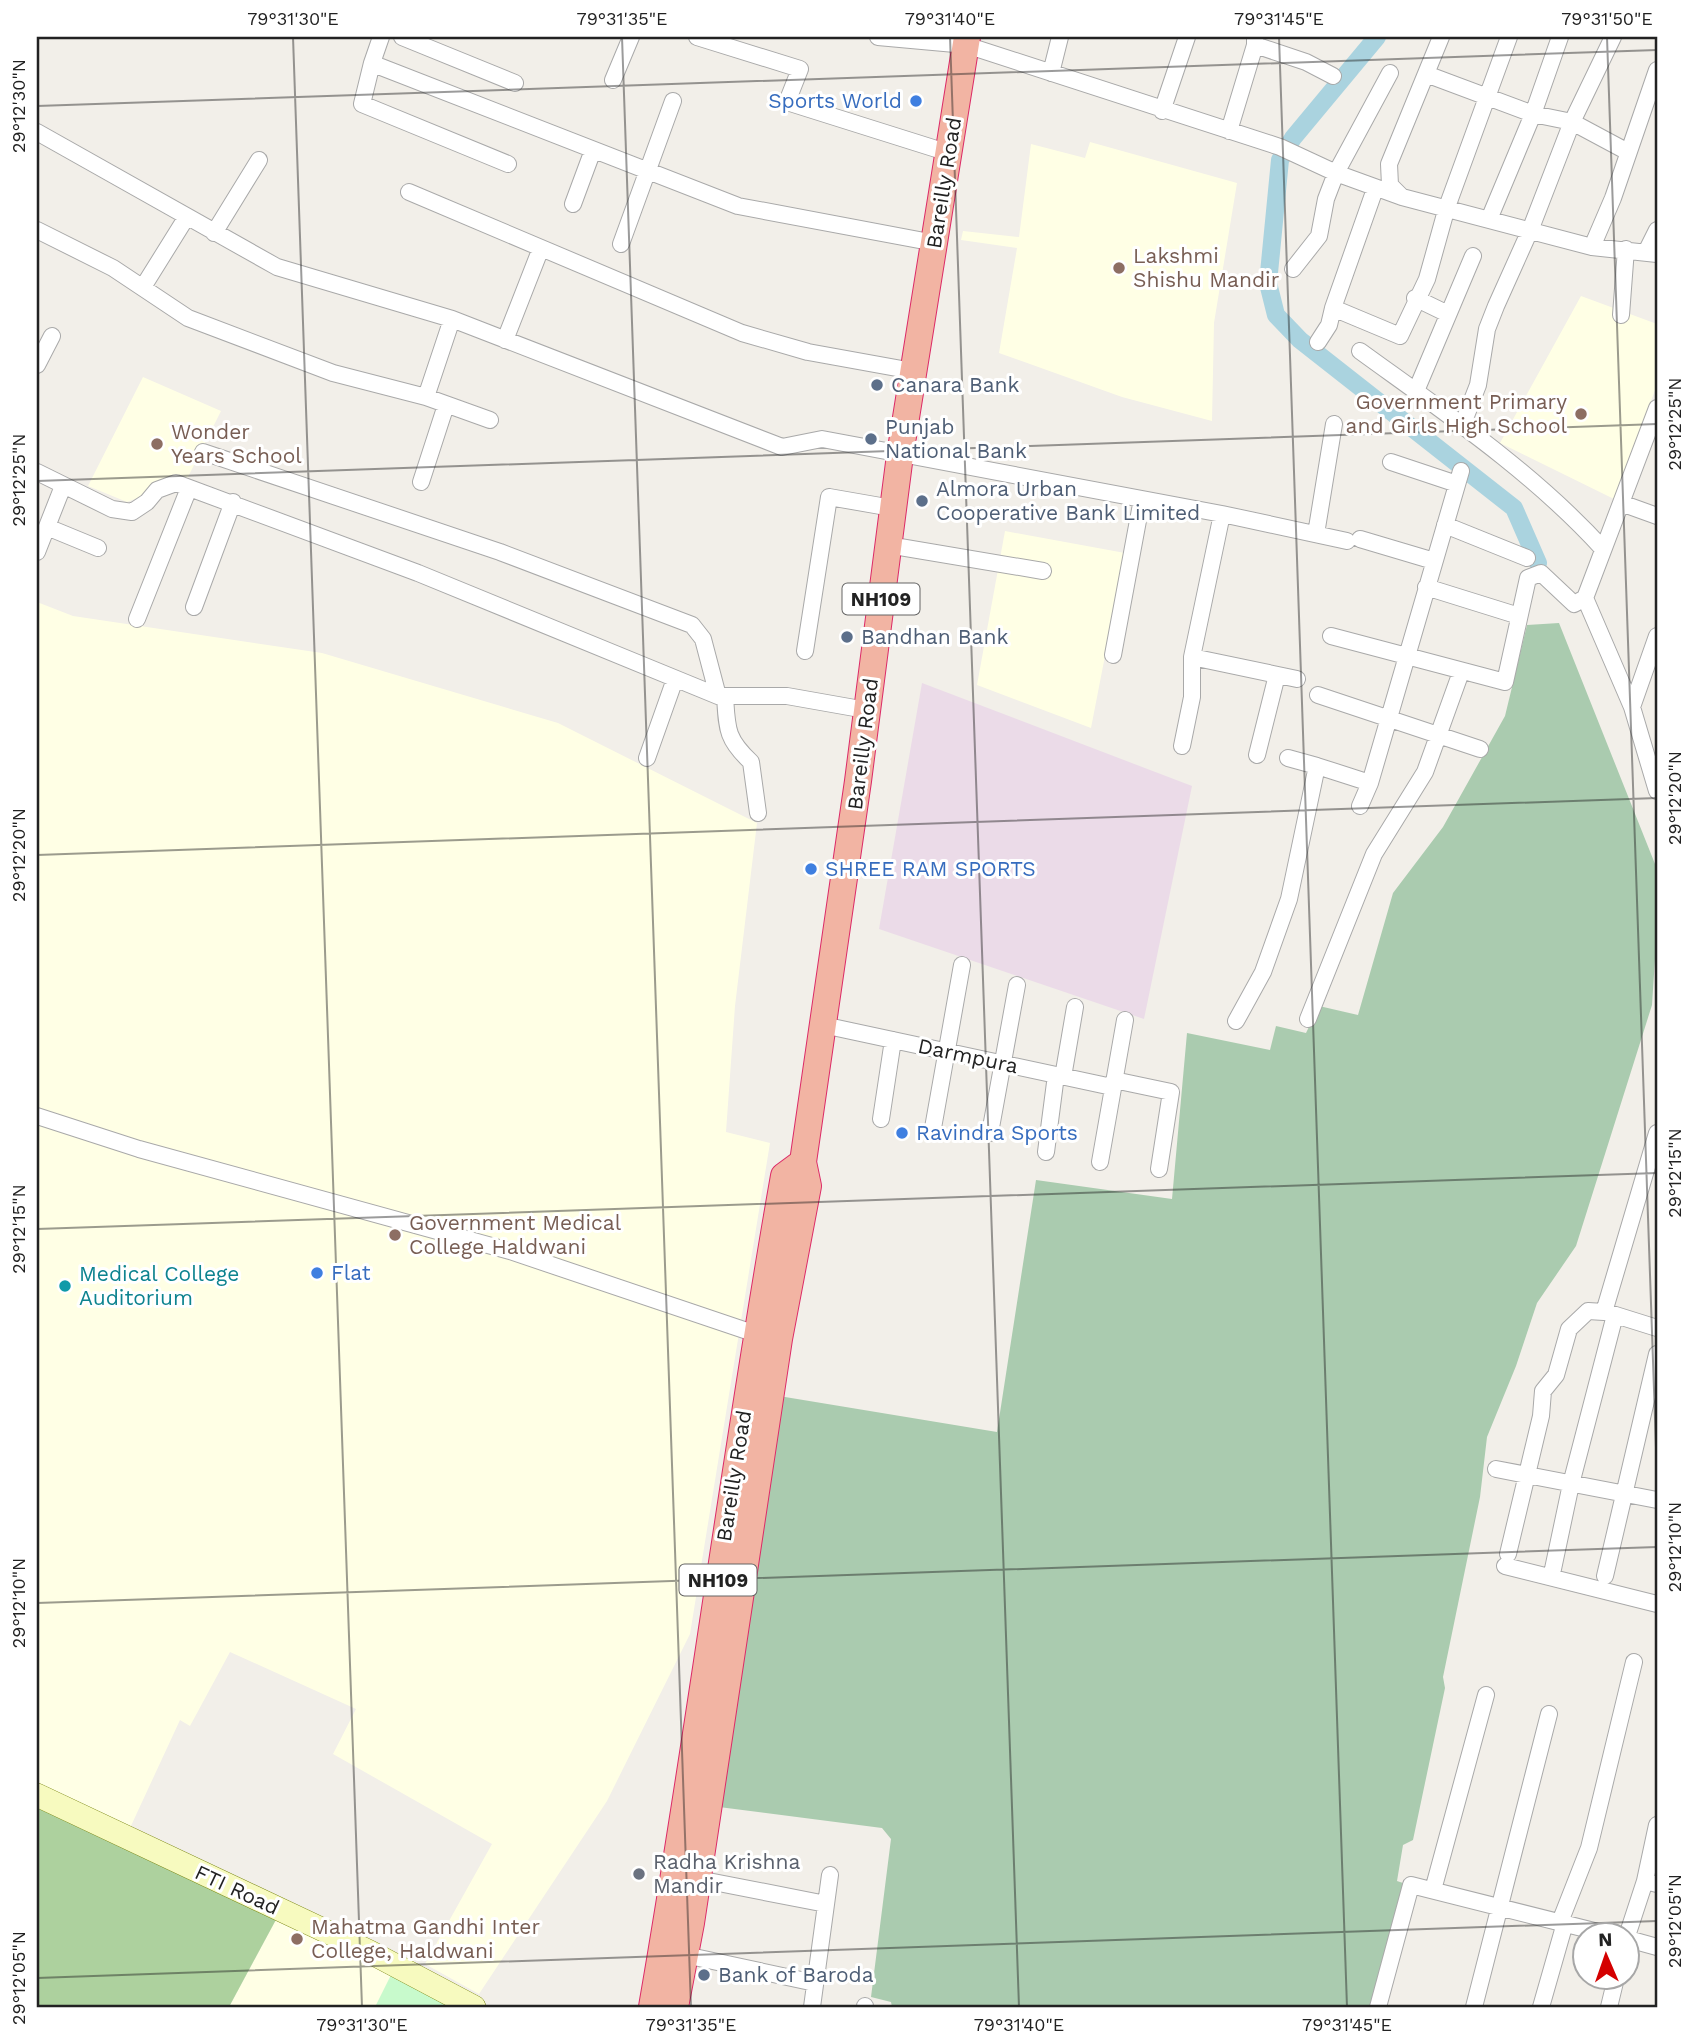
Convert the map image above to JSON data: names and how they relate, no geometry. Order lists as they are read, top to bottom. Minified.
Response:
{"streets":{"highway":["Bareilly Road","NH109"],"main road":["FTI Road"],"street":["Darmpura"]},"crossings":[["Bareilly Road","Darmpura"]],"places":["Sports World","Lakshmi Shishu Mandir","Canara Bank","Government Primary and Girls High School","Punjab National Bank","Wonder Years School","Almora Urban Cooperative Bank Limited","Bandhan Bank","SHREE RAM SPORTS","Ravindra Sports","Government Medical College Haldwani","Flat","Medical College Auditorium","Radha Krishna Mandir","Mahatma Gandhi Inter College, Haldwani","Bank of Baroda"],"north":"top","coordinates":["79°31'30\"E","79°31'35\"E","79°31'40\"E","79°31'45\"E","79°31'50\"E","29°12'30\"N","29°12'25\"N","29°12'20\"N","29°12'15\"N","29°12'10\"N","29°12'05\"N"]}
